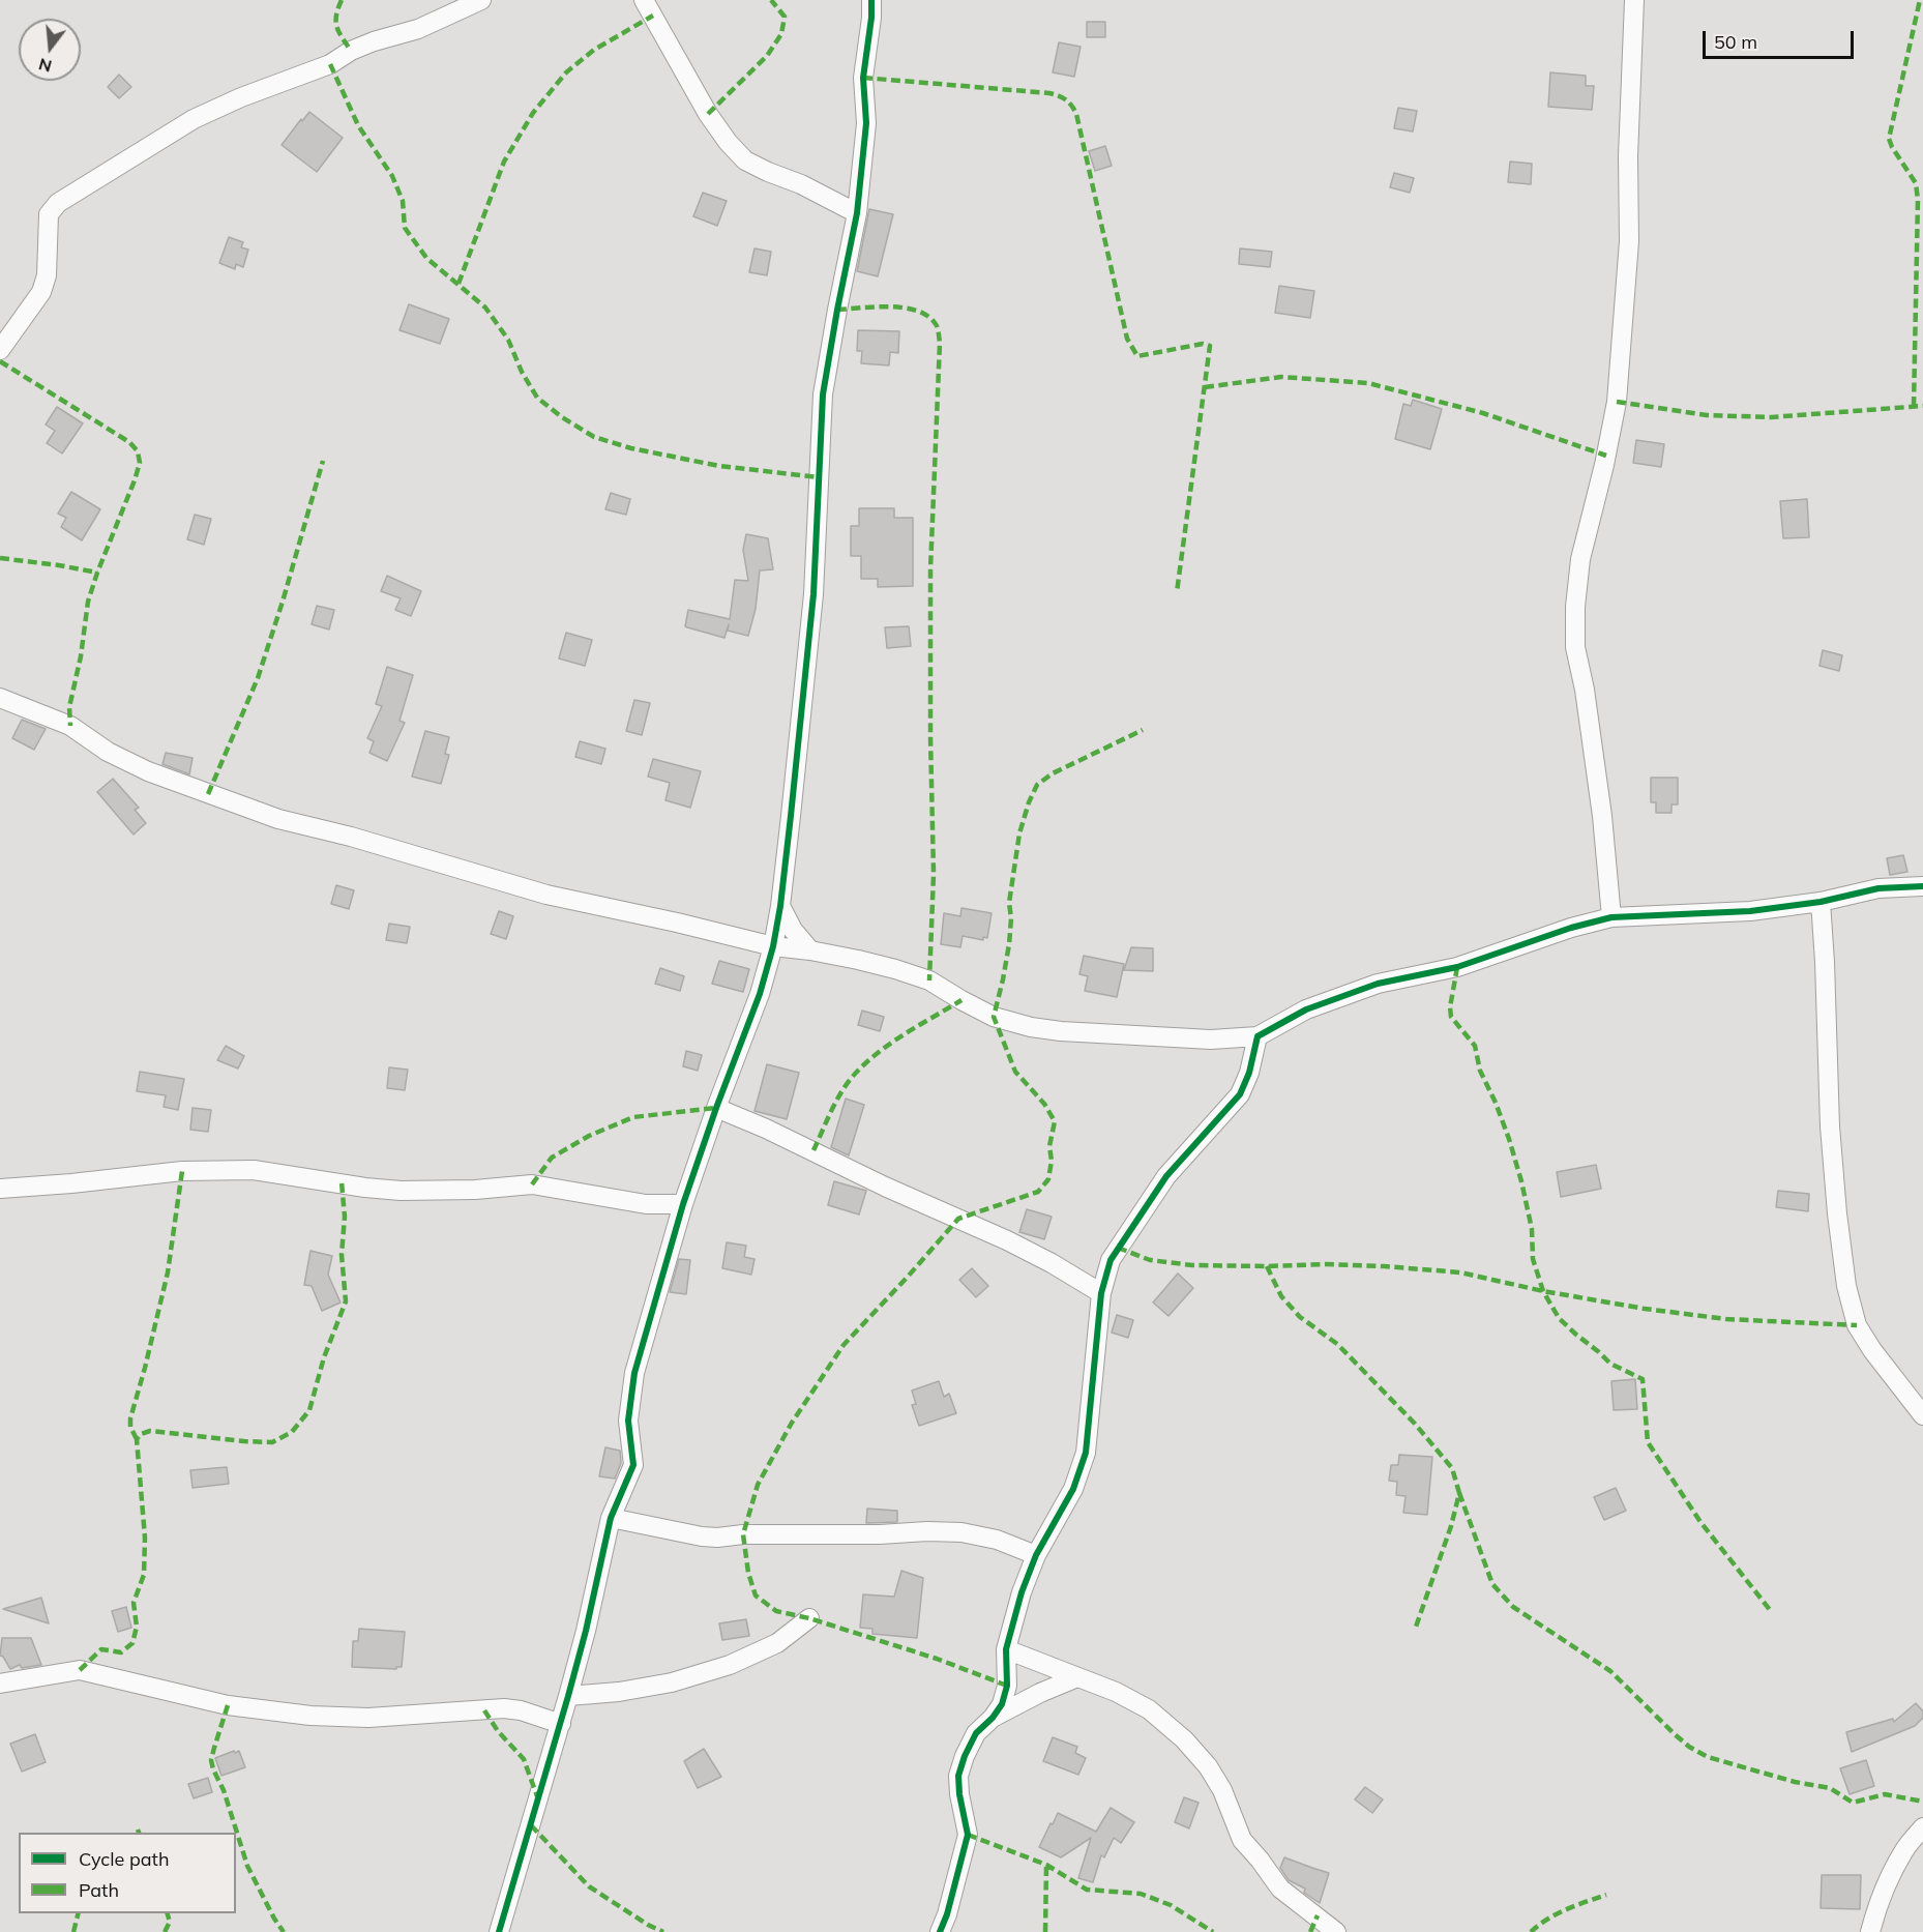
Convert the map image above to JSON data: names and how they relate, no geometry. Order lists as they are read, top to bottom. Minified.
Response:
{"legend":["Cycle path","Path"],"scale_bar":"50 m","north":"bottom"}
